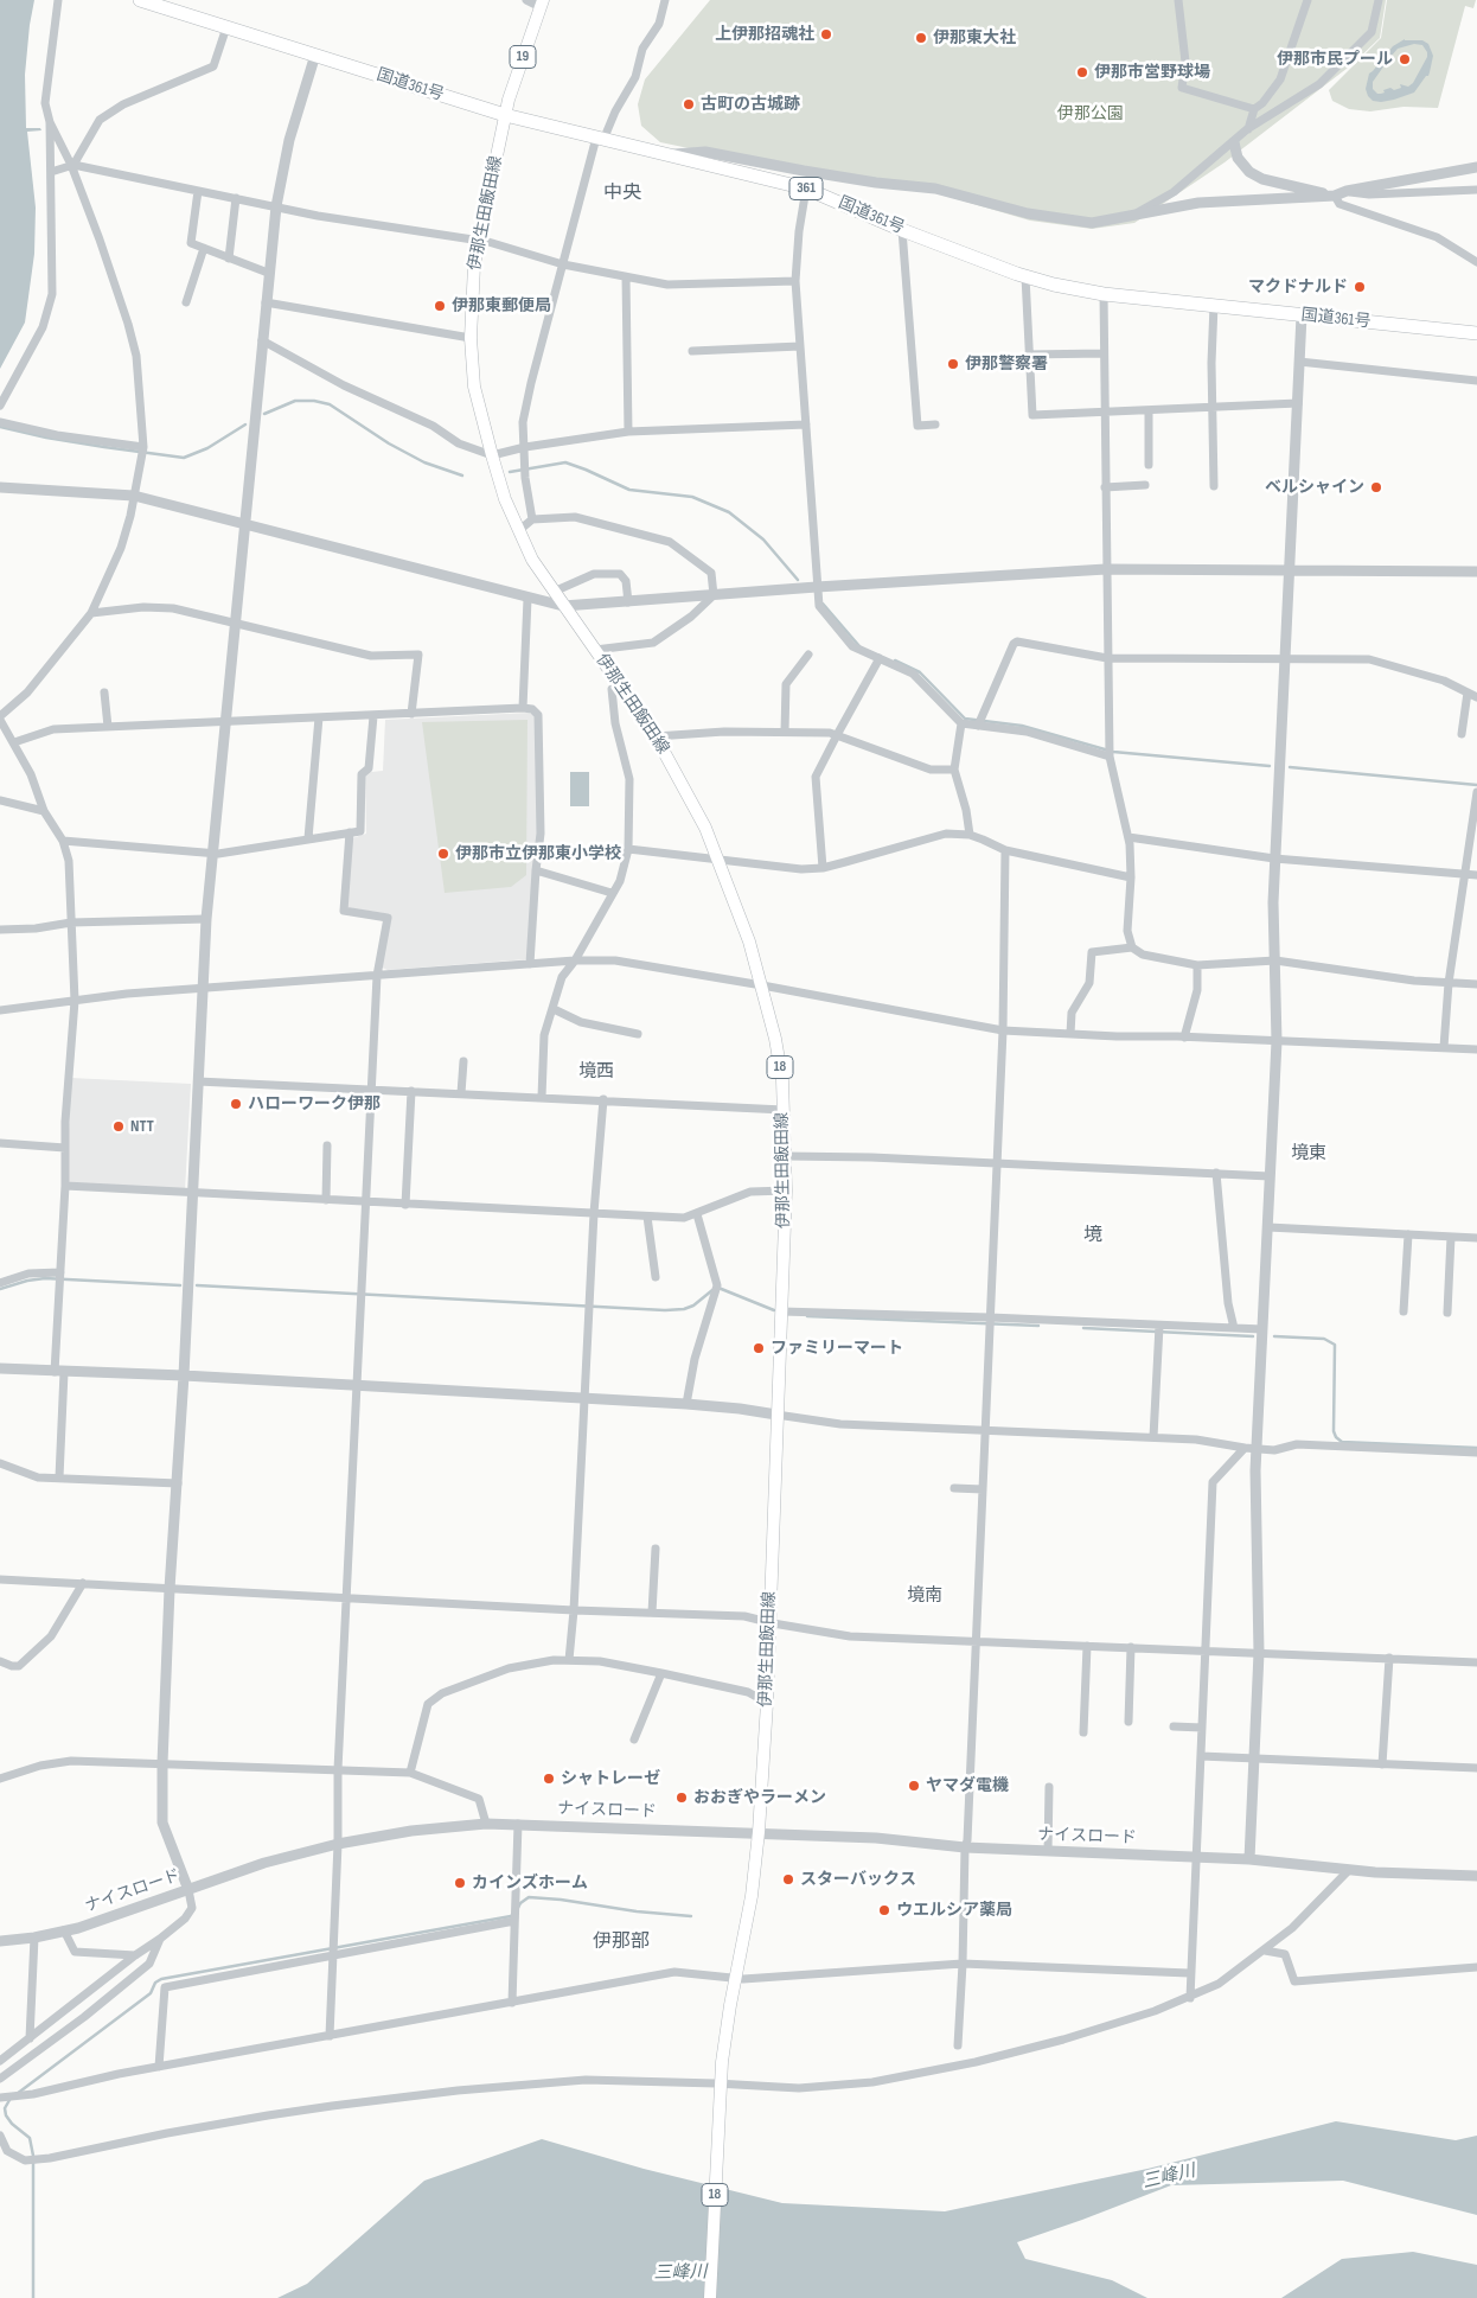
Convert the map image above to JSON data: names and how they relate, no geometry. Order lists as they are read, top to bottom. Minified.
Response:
{"streets":{"highway":["国道361号","361"],"main road":["19","伊那生田飯田線","18"],"street":["ナイスロード"]},"crossings":[["19","国道361号"],["19","伊那生田飯田線"],["国道361号","伊那生田飯田線"],["伊那生田飯田線","ナイスロード"]],"districts":["中央","境西","境東","境","境南","伊那部"],"water":["三峰川"],"parks":["伊那公園"],"places":["上伊那招魂社","伊那東大社","伊那市民プール","伊那市営野球場","古町の古城跡","マクドナルド","伊那東郵便局","伊那警察署","ベルシャイン","伊那市立伊那東小学校","ハローワーク伊那","NTT","ファミリーマート","シャトレーゼ","ヤマダ電機","おおぎやラーメン","スターバックス","カインズホーム","ウエルシア薬局"]}
